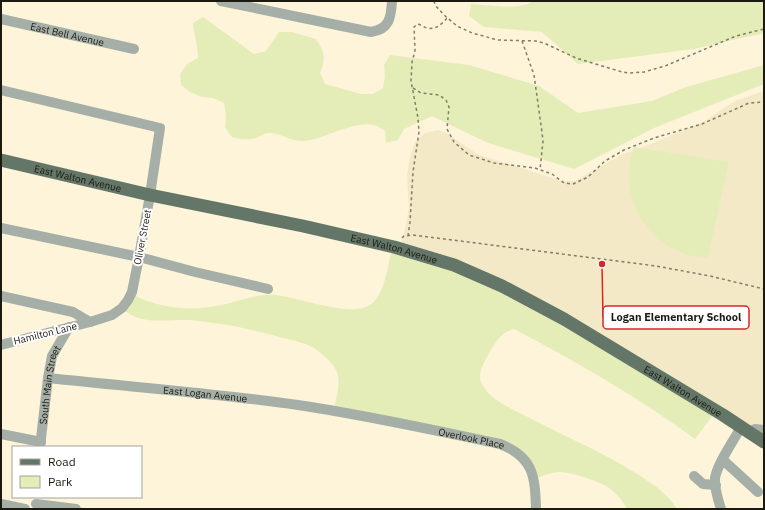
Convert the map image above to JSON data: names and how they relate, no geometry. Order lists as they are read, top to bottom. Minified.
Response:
{"streets":{"main road":["East Walton Avenue"],"street":["East Bell Avenue","Oliver Street","Hamilton Lane","South Main Street","East Logan Avenue","Overlook Place"]},"crossings":[["East Walton Avenue","Oliver Street"],["Oliver Street","Hamilton Lane"],["Hamilton Lane","South Main Street"],["South Main Street","East Logan Avenue"],["East Logan Avenue","Overlook Place"]],"places":["Logan Elementary School"],"legend":["Road","Park"]}
